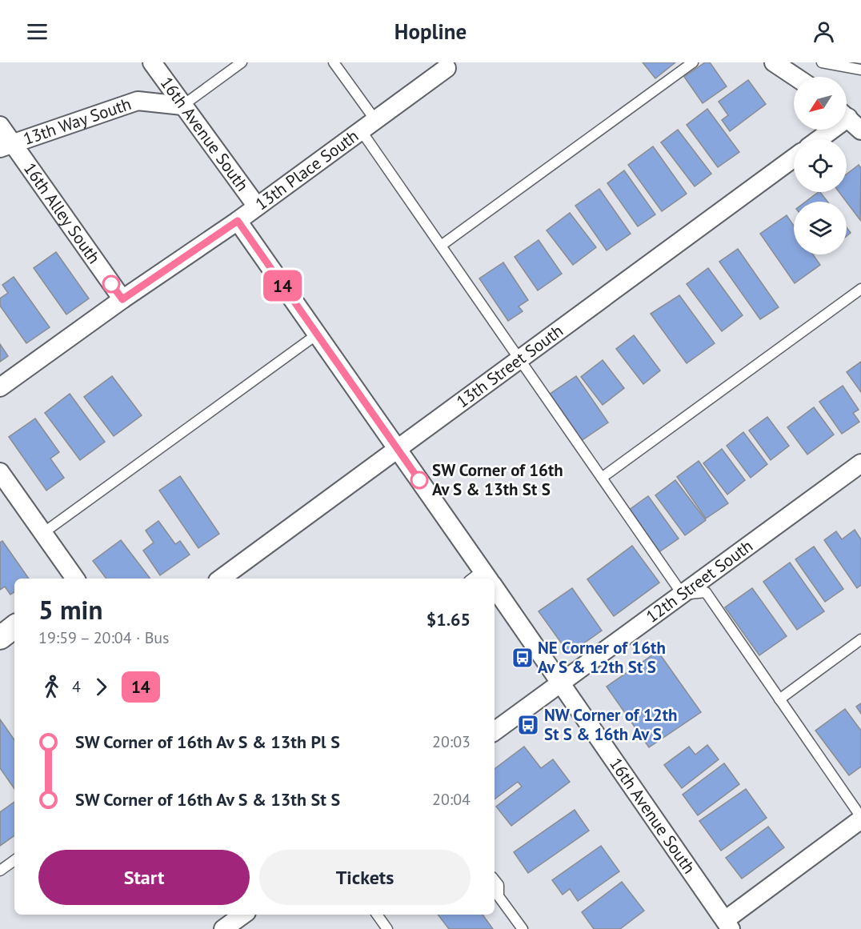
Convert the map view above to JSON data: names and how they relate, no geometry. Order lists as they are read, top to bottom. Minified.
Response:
{"streets":{"street":["13th Way South","16th Avenue South","13th Place South","16th Alley South","13th Street South","12th Street South"]},"crossings":[["13th Way South","16th Avenue South"],["13th Way South","16th Alley South"],["16th Avenue South","13th Place South"],["16th Avenue South","13th Street South"],["16th Avenue South","12th Street South"],["13th Place South","16th Alley South"]],"places":{"other":["SW Corner of 16th Av S & 13th St S"],"bus stop":["NE Corner of 16th Av S & 12th St S","NW Corner of 12th St S & 16th Av S"]},"lines":["bus line 14"],"north":"bottom left","page":{"header":"Hopline","on_map":"14","heading":["5 min","19:59 – 20:04 · Bus","$1.65"],"legs":["4","14"],"list":[{"name":"SW Corner of 16th Av S & 13th Pl S","value":"20:03"},{"name":"SW Corner of 16th Av S & 13th St S","value":"20:04"}],"buttons":["Start","Tickets"]}}
